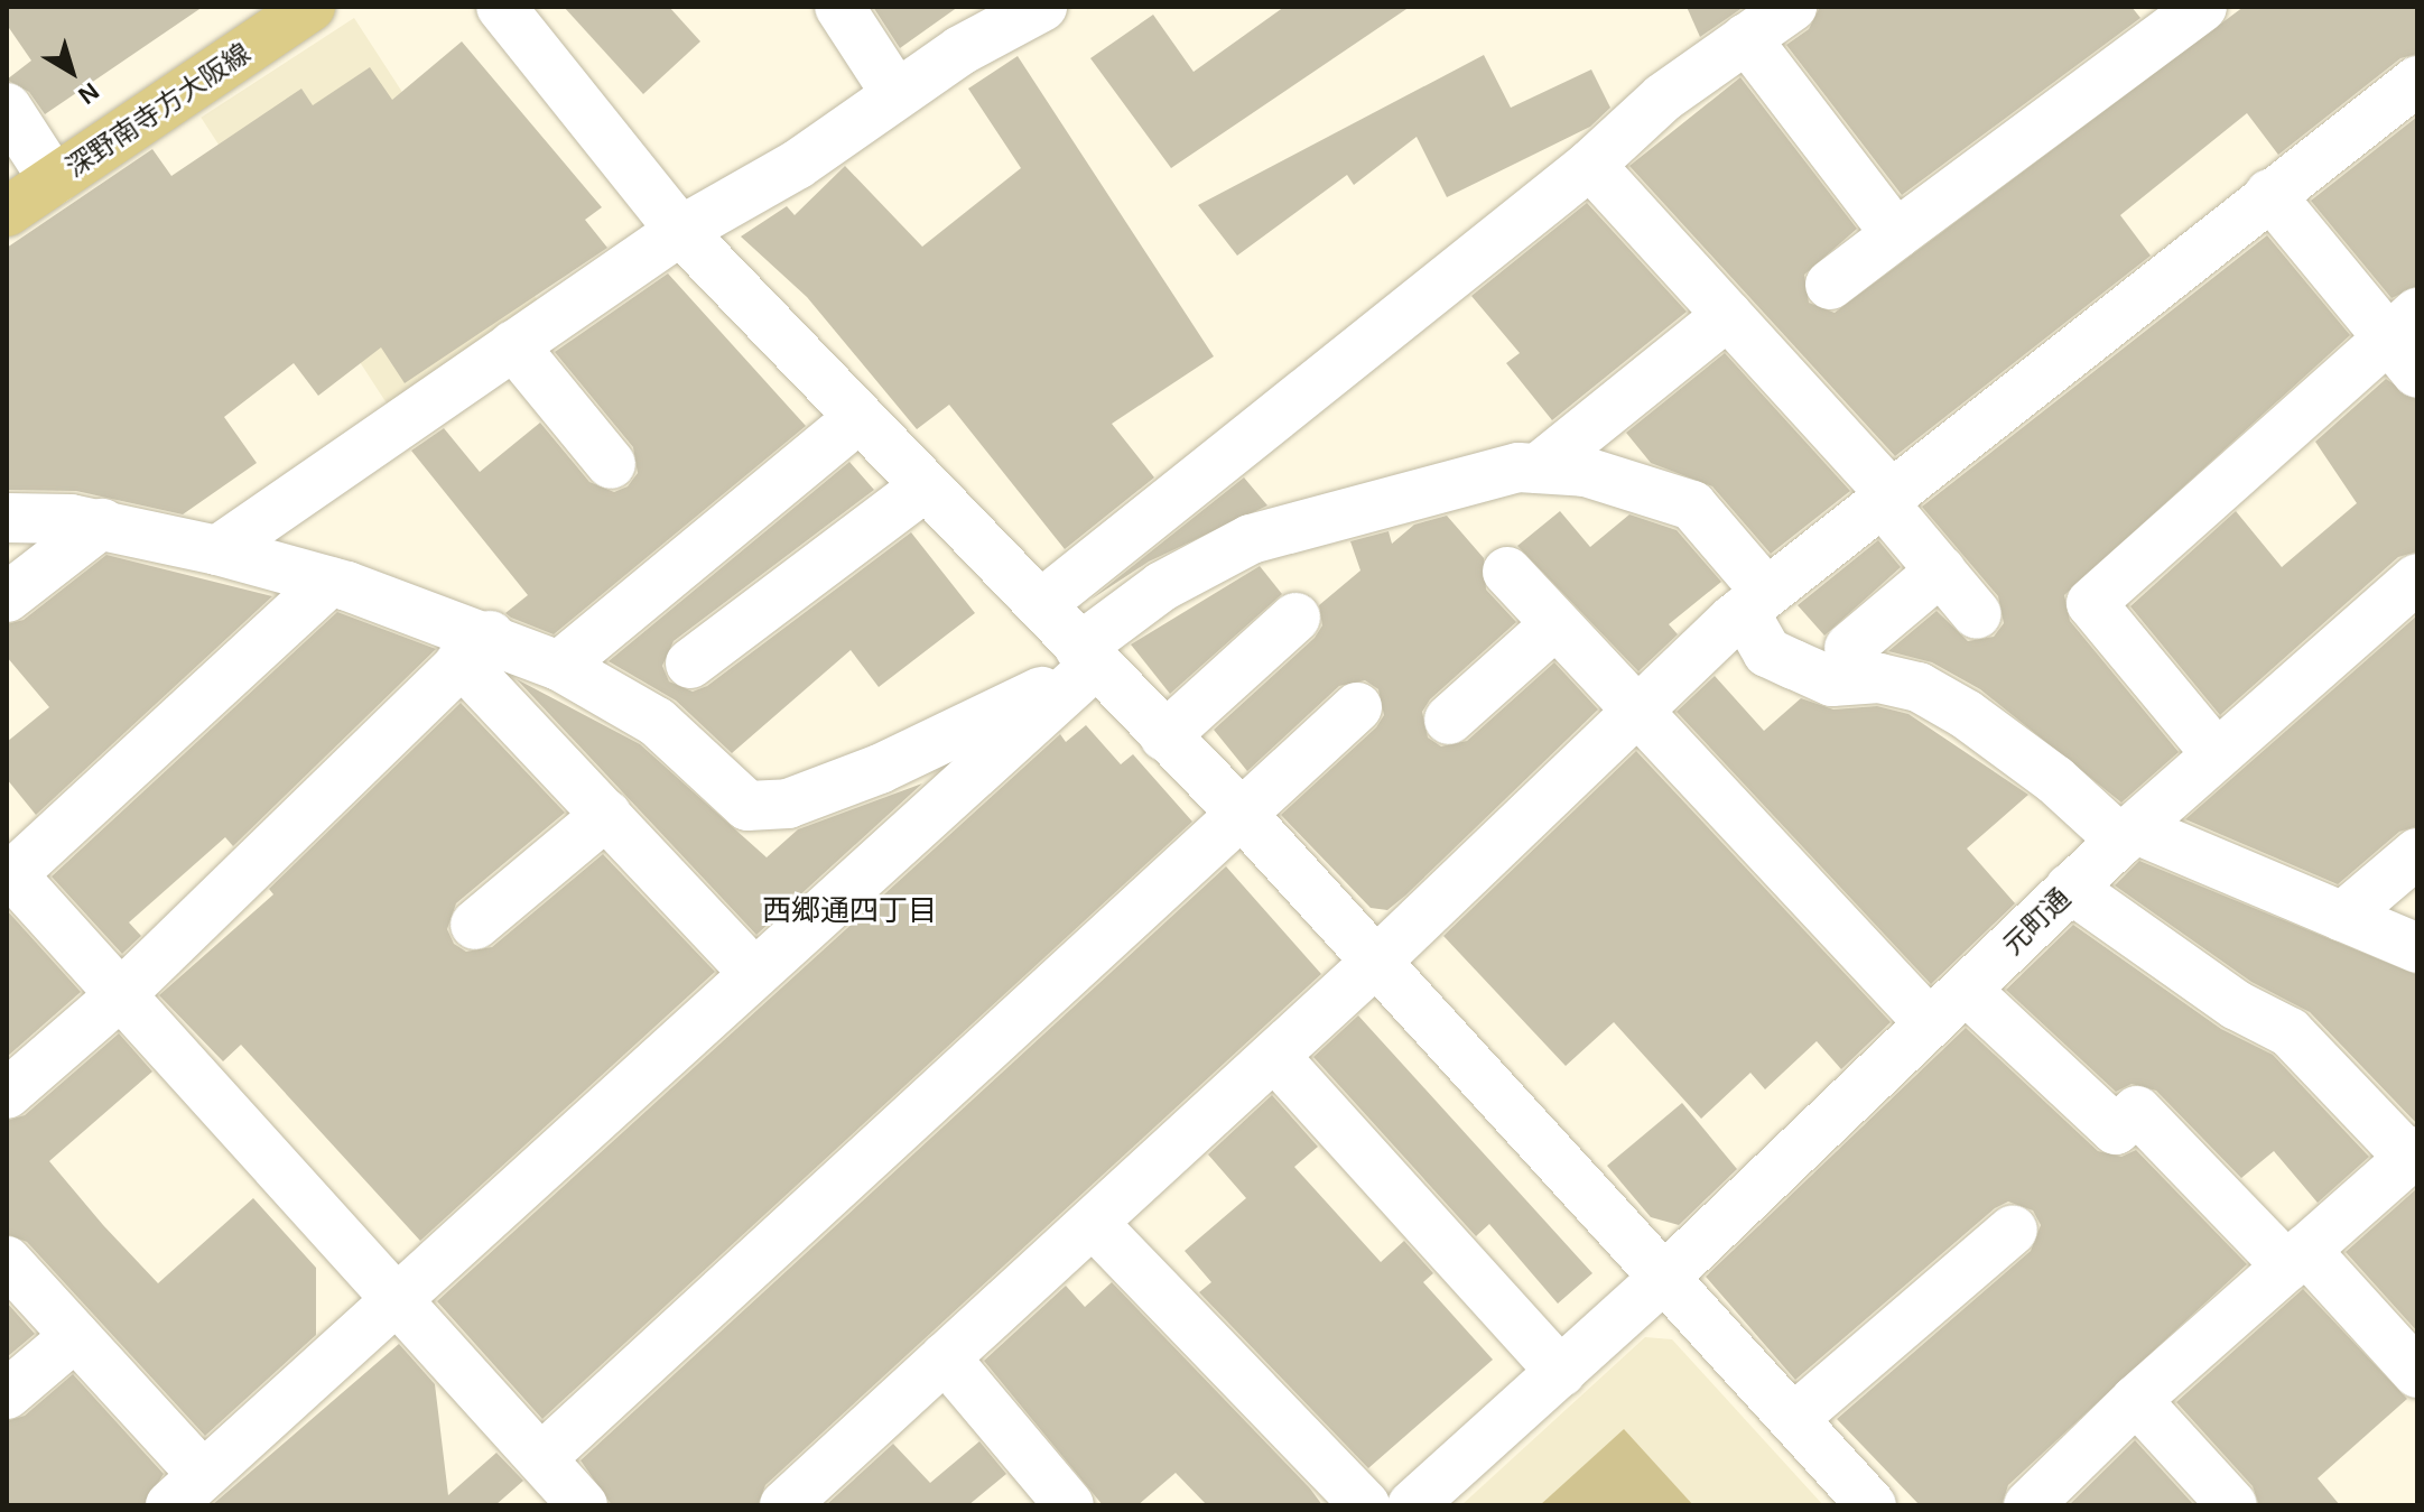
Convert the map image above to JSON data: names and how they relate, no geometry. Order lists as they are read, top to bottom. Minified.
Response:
{"streets":{"main road":["深野南寺方大阪線"],"street":["元町通"]},"districts":["西郷通四丁目"],"north":"bottom right"}
